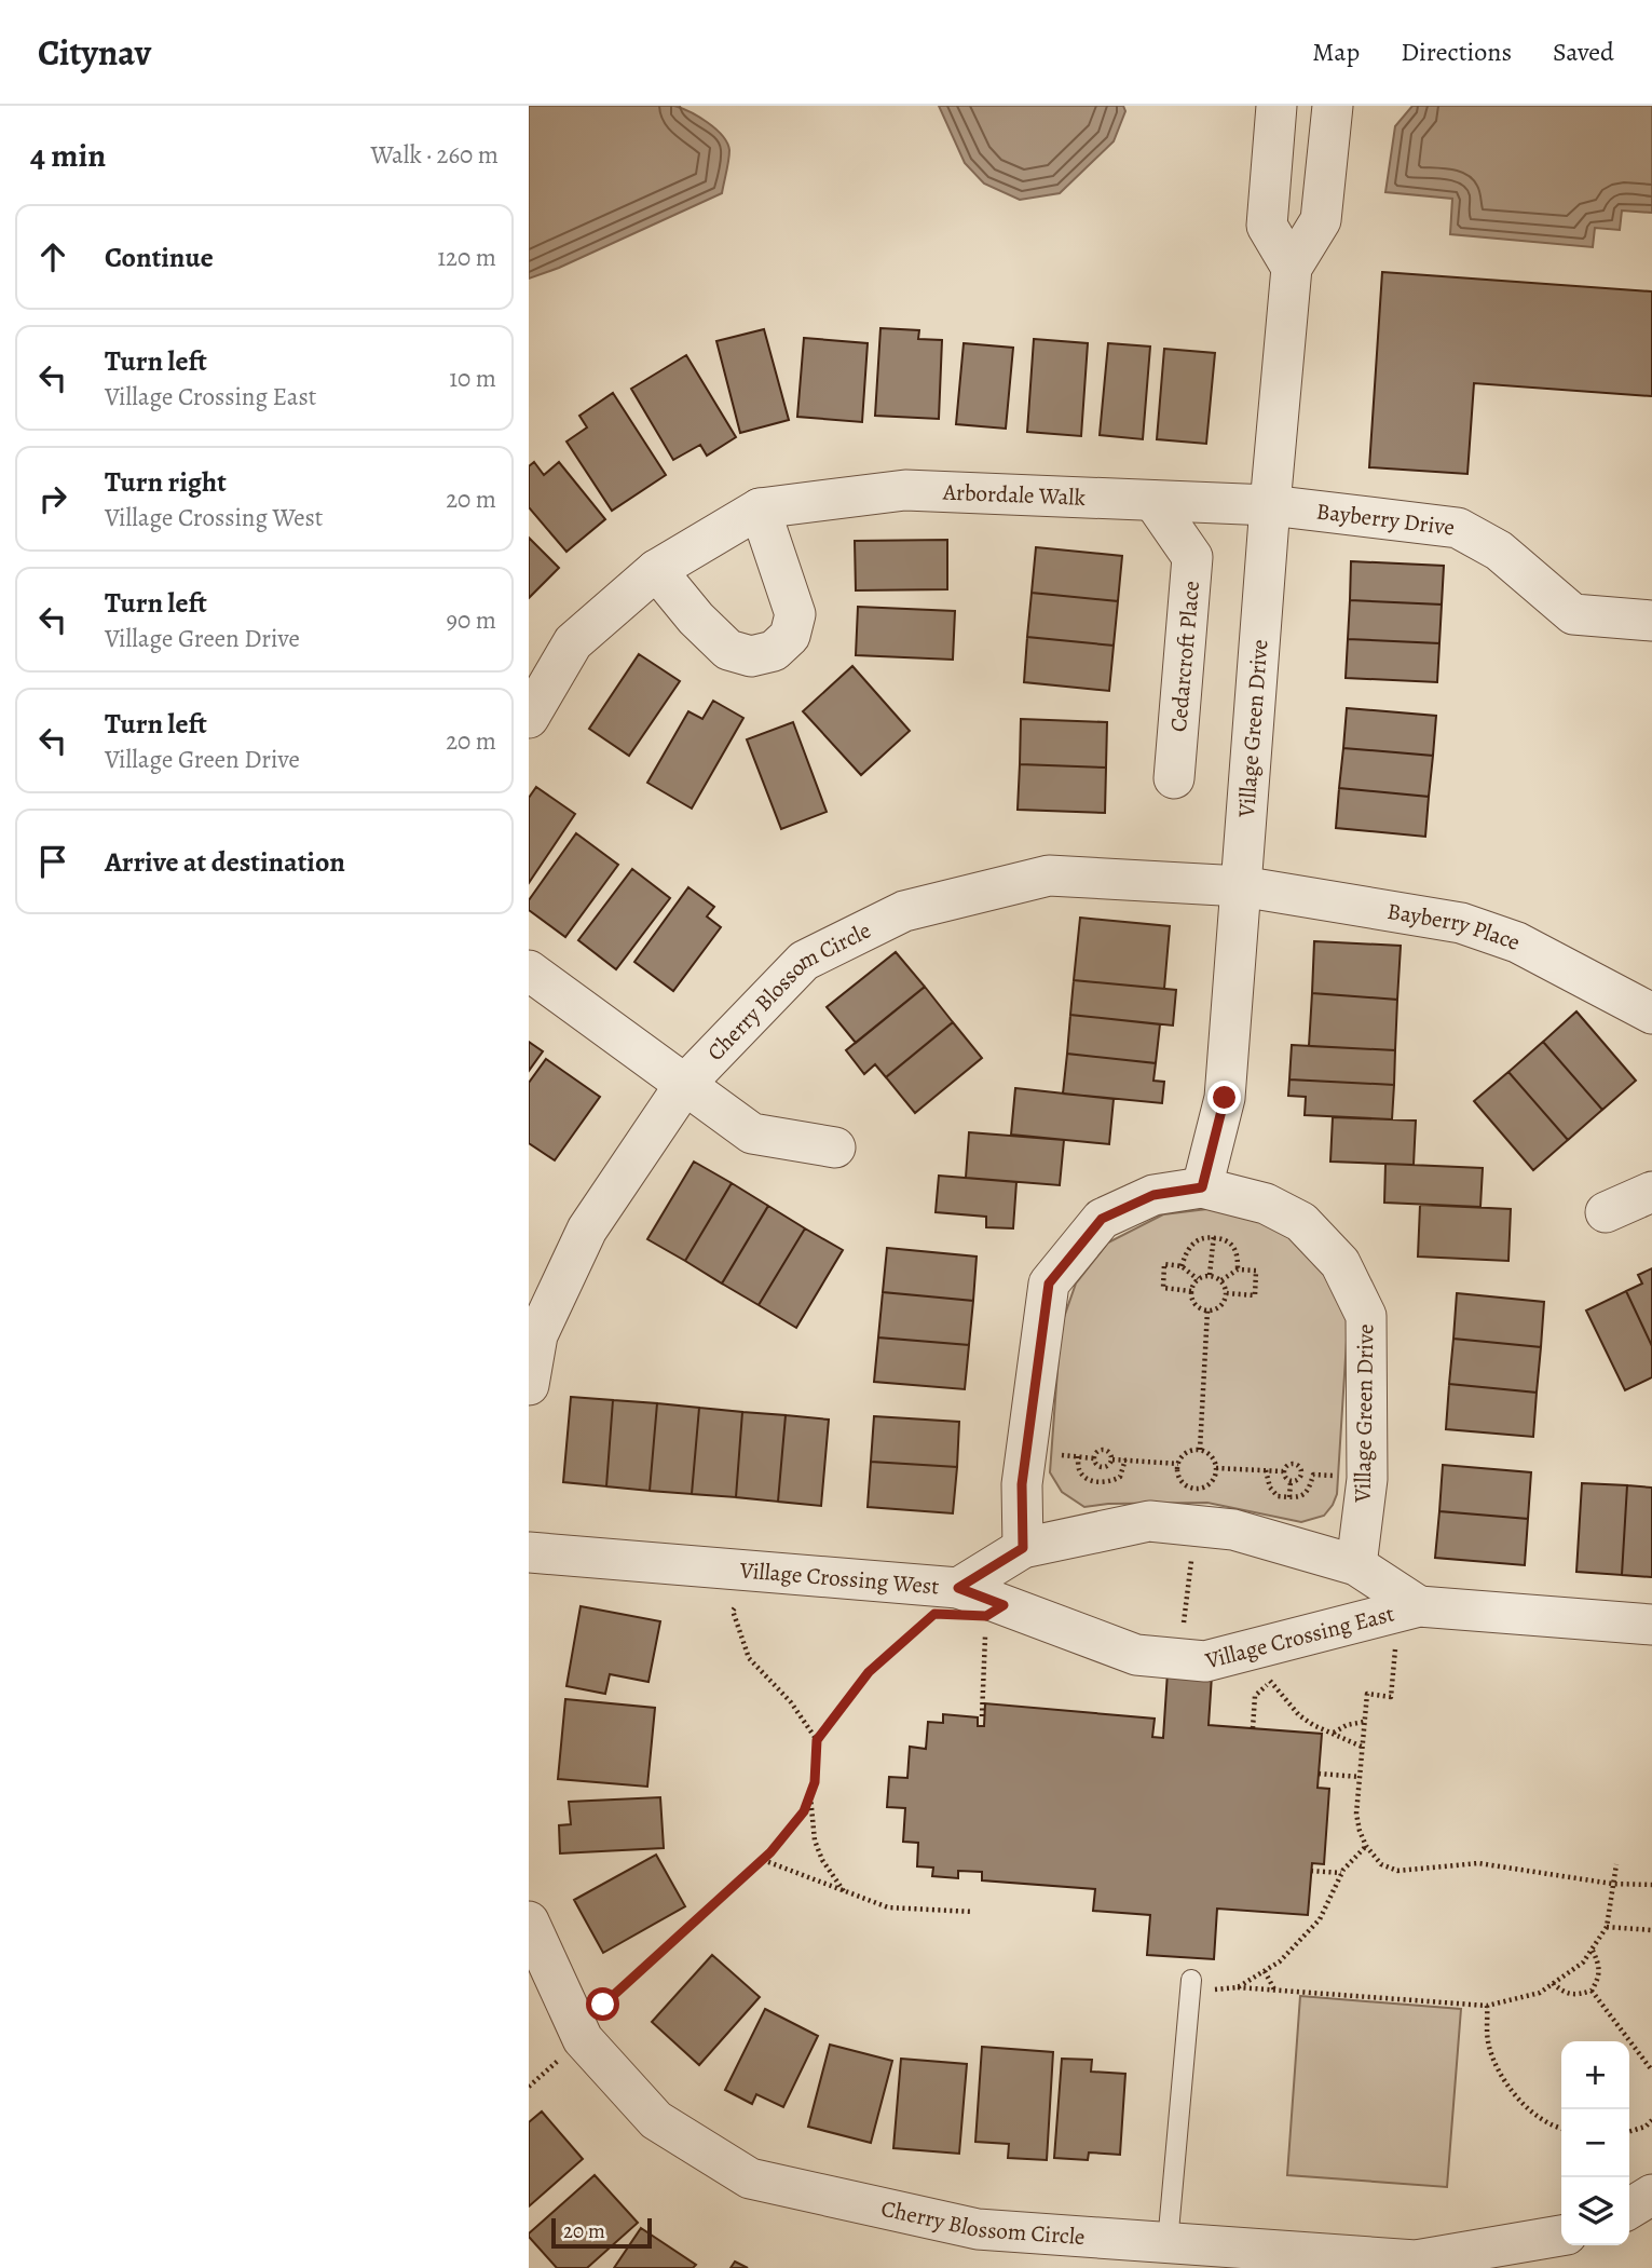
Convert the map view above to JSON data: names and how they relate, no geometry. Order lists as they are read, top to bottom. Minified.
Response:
{"streets":{"street":["Arbordale Walk","Bayberry Drive","Cedarcroft Place","Village Green Drive","Bayberry Place","Cherry Blossom Circle","Village Crossing West","Village Crossing East"]},"crossings":[["Arbordale Walk","Bayberry Drive"],["Arbordale Walk","Cedarcroft Place"],["Arbordale Walk","Village Green Drive"],["Bayberry Drive","Village Green Drive"],["Village Green Drive","Bayberry Place"],["Village Green Drive","Cherry Blossom Circle"],["Village Green Drive","Village Crossing West"],["Bayberry Place","Cherry Blossom Circle"],["Village Crossing West","Village Crossing East"]],"scale_bar":"20 m","page":{"header":"Citynav","nav":["Map","Directions","Saved"],"heading":["4 min","Walk · 260 m"],"list":[["Continue","120 m"],["Turn left","Village Crossing East","10 m"],["Turn right","Village Crossing West","20 m"],["Turn left","Village Green Drive","90 m"],["Turn left","Village Green Drive","20 m"],"Arrive at destination"],"map_buttons":["+","−"],"scale":"20 m"}}
